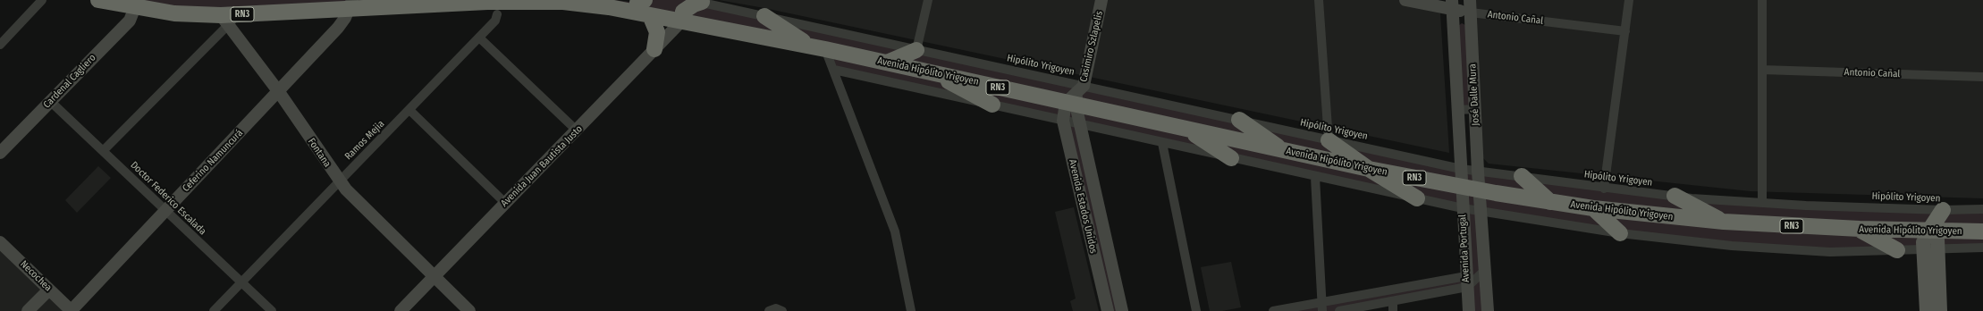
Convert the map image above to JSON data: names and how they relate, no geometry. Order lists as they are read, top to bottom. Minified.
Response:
{"streets":{"highway":["RN3","Avenida Hipólito Yrigoyen"],"main road":["Antonio Cañal","Casimiro Szlapelis","Cardenal Cagliero","José Dalle Mura","Fontana","Ceferino Namuncurá","Avenida Juan Bautista Justo","Avenida Estados Unidos","Avenida Portugal","Necochea"],"street":["Hipólito Yrigoyen","Ramos Mejia","Doctor Federico Escalada"]},"crossings":[["Antonio Cañal","José Dalle Mura"],["Casimiro Szlapelis","Hipólito Yrigoyen"],["Casimiro Szlapelis","Avenida Hipólito Yrigoyen"],["Casimiro Szlapelis","Avenida Estados Unidos"],["Hipólito Yrigoyen","Avenida Hipólito Yrigoyen"],["Hipólito Yrigoyen","José Dalle Mura"],["Hipólito Yrigoyen","Avenida Juan Bautista Justo"],["Hipólito Yrigoyen","Avenida Estados Unidos"],["Avenida Hipólito Yrigoyen","Cardenal Cagliero"],["Avenida Hipólito Yrigoyen","José Dalle Mura"],["Avenida Hipólito Yrigoyen","Ramos Mejia"],["Avenida Hipólito Yrigoyen","Fontana"],["Avenida Hipólito Yrigoyen","Ceferino Namuncurá"],["Avenida Hipólito Yrigoyen","Avenida Juan Bautista Justo"],["Avenida Hipólito Yrigoyen","Avenida Estados Unidos"],["Avenida Hipólito Yrigoyen","Avenida Portugal"],["Cardenal Cagliero","Doctor Federico Escalada"],["José Dalle Mura","Avenida Portugal"],["Ramos Mejia","Fontana"],["Ramos Mejia","Doctor Federico Escalada"],["Fontana","Ceferino Namuncurá"],["Fontana","Avenida Juan Bautista Justo"],["Ceferino Namuncurá","Doctor Federico Escalada"],["Ceferino Namuncurá","Necochea"]]}
